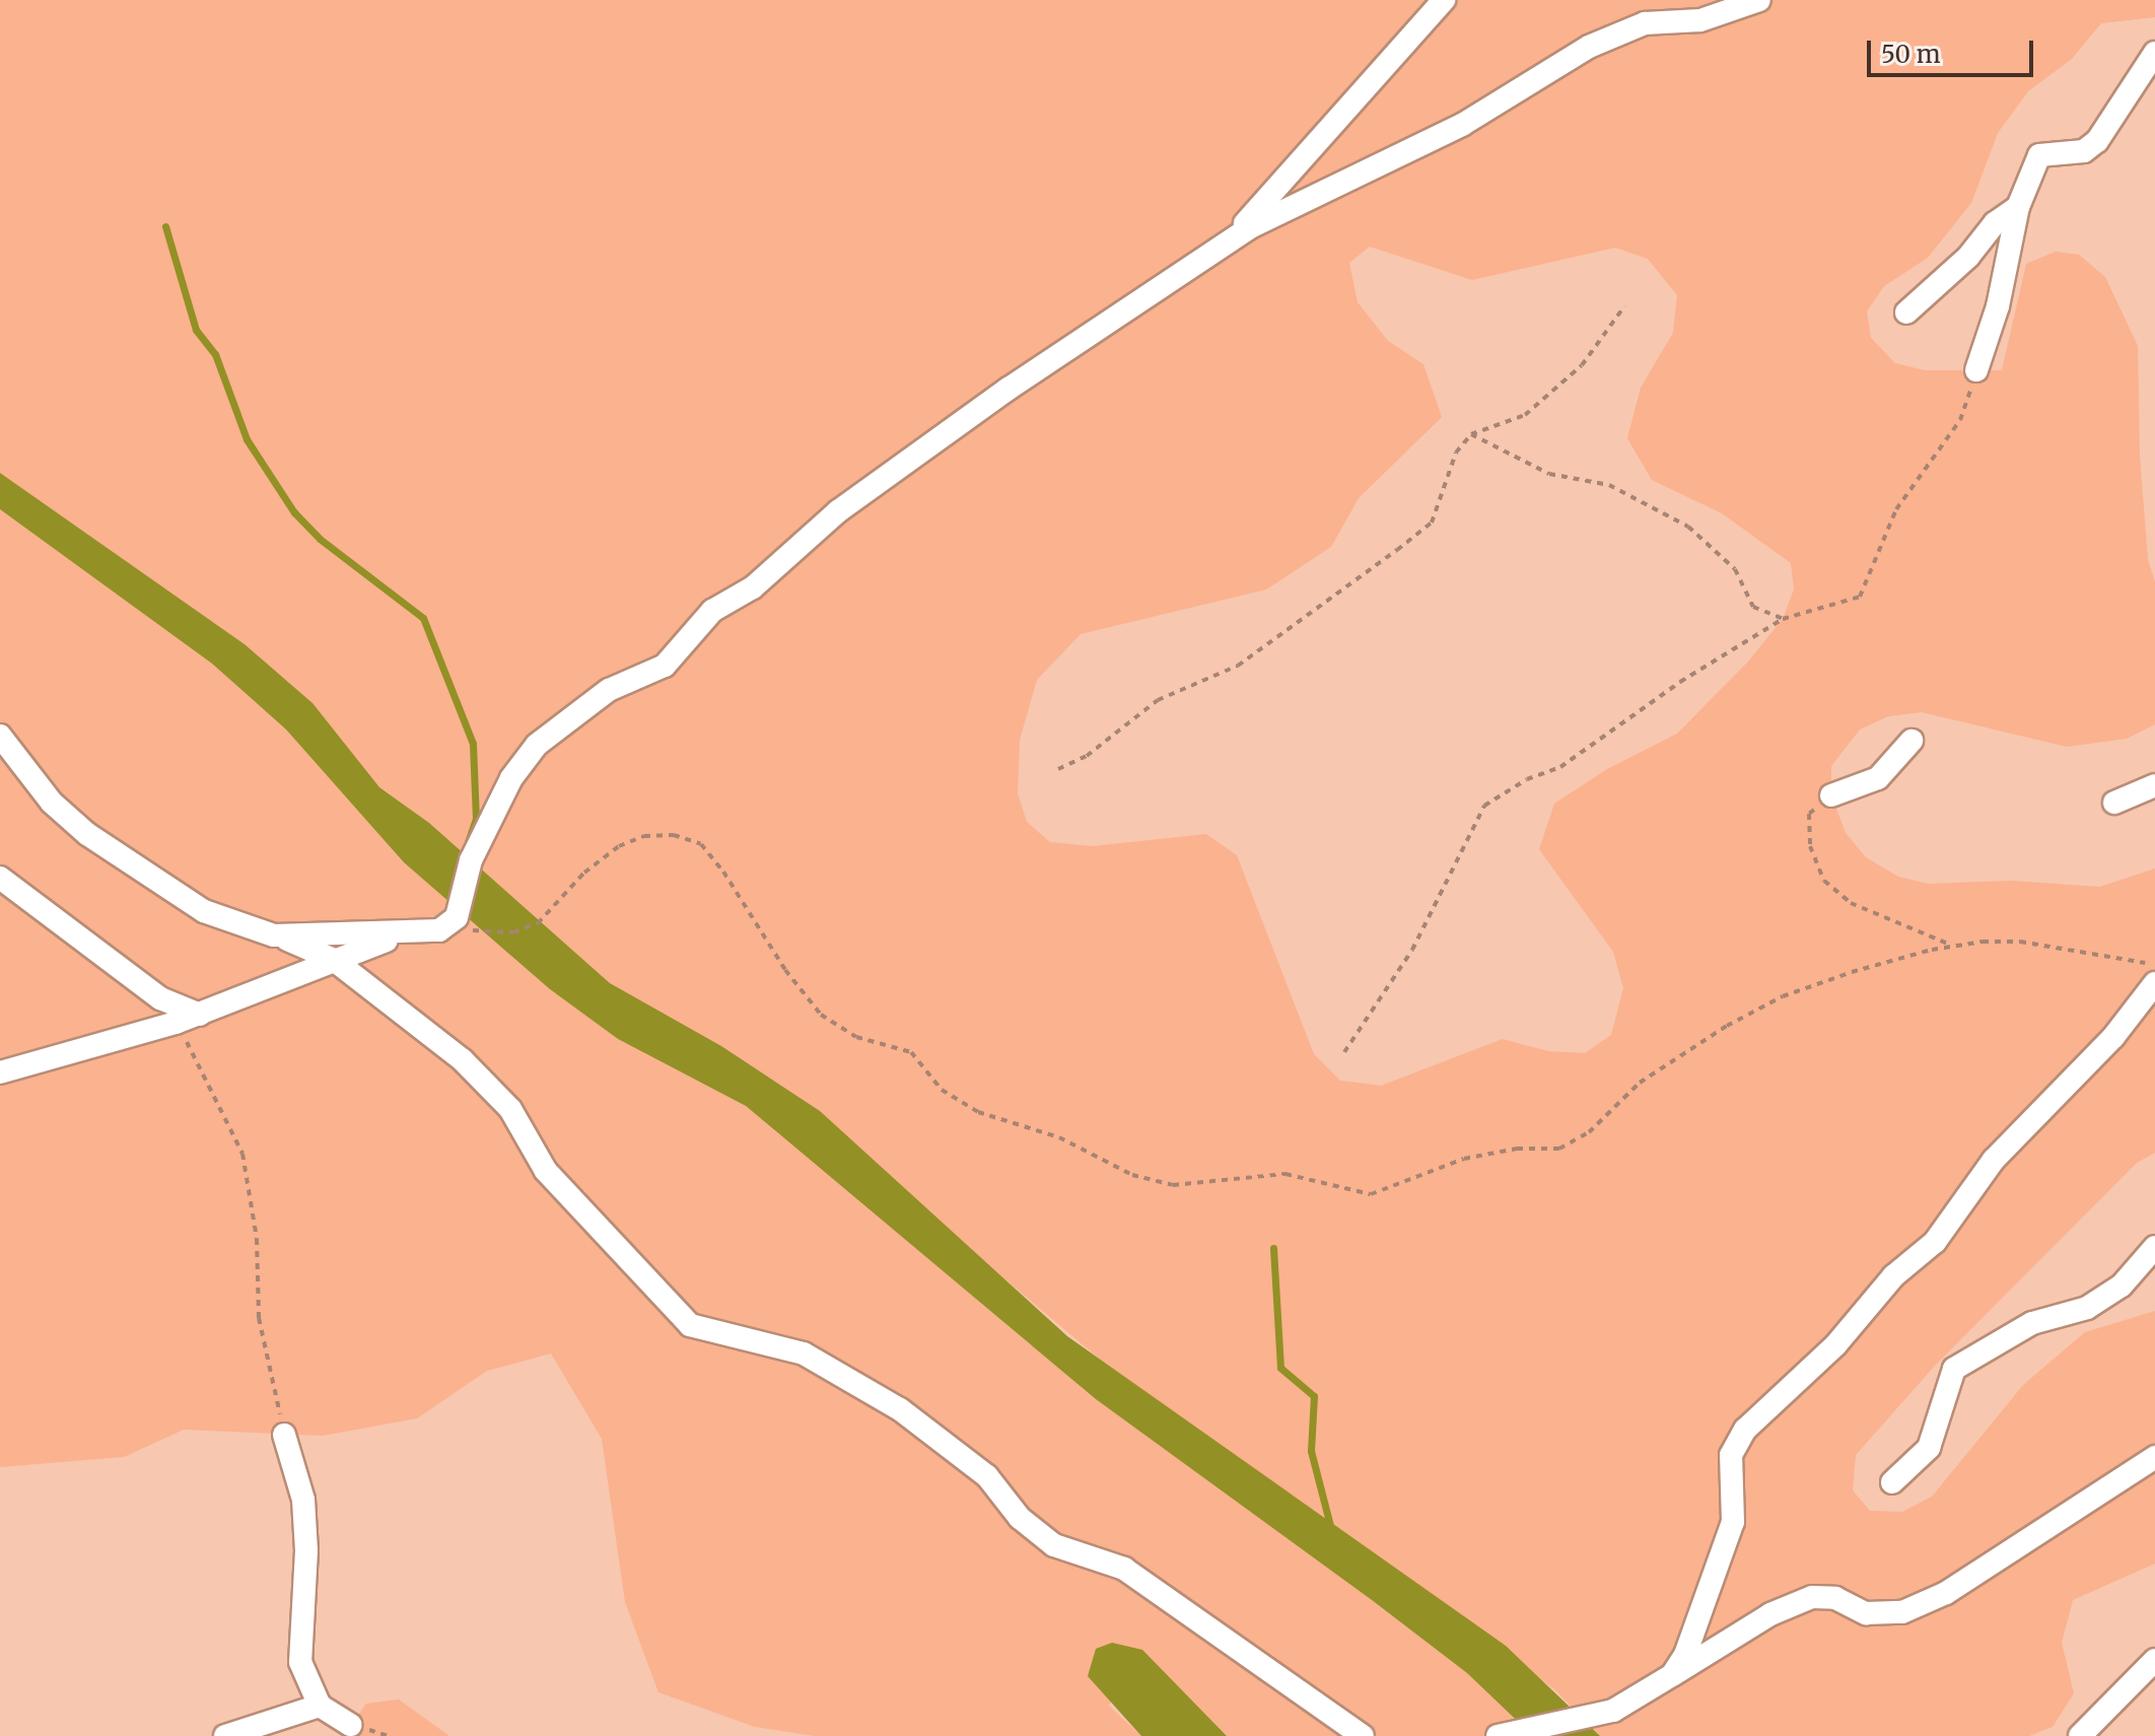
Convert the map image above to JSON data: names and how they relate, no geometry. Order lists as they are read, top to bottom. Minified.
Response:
{"scale_bar":"50 m"}
